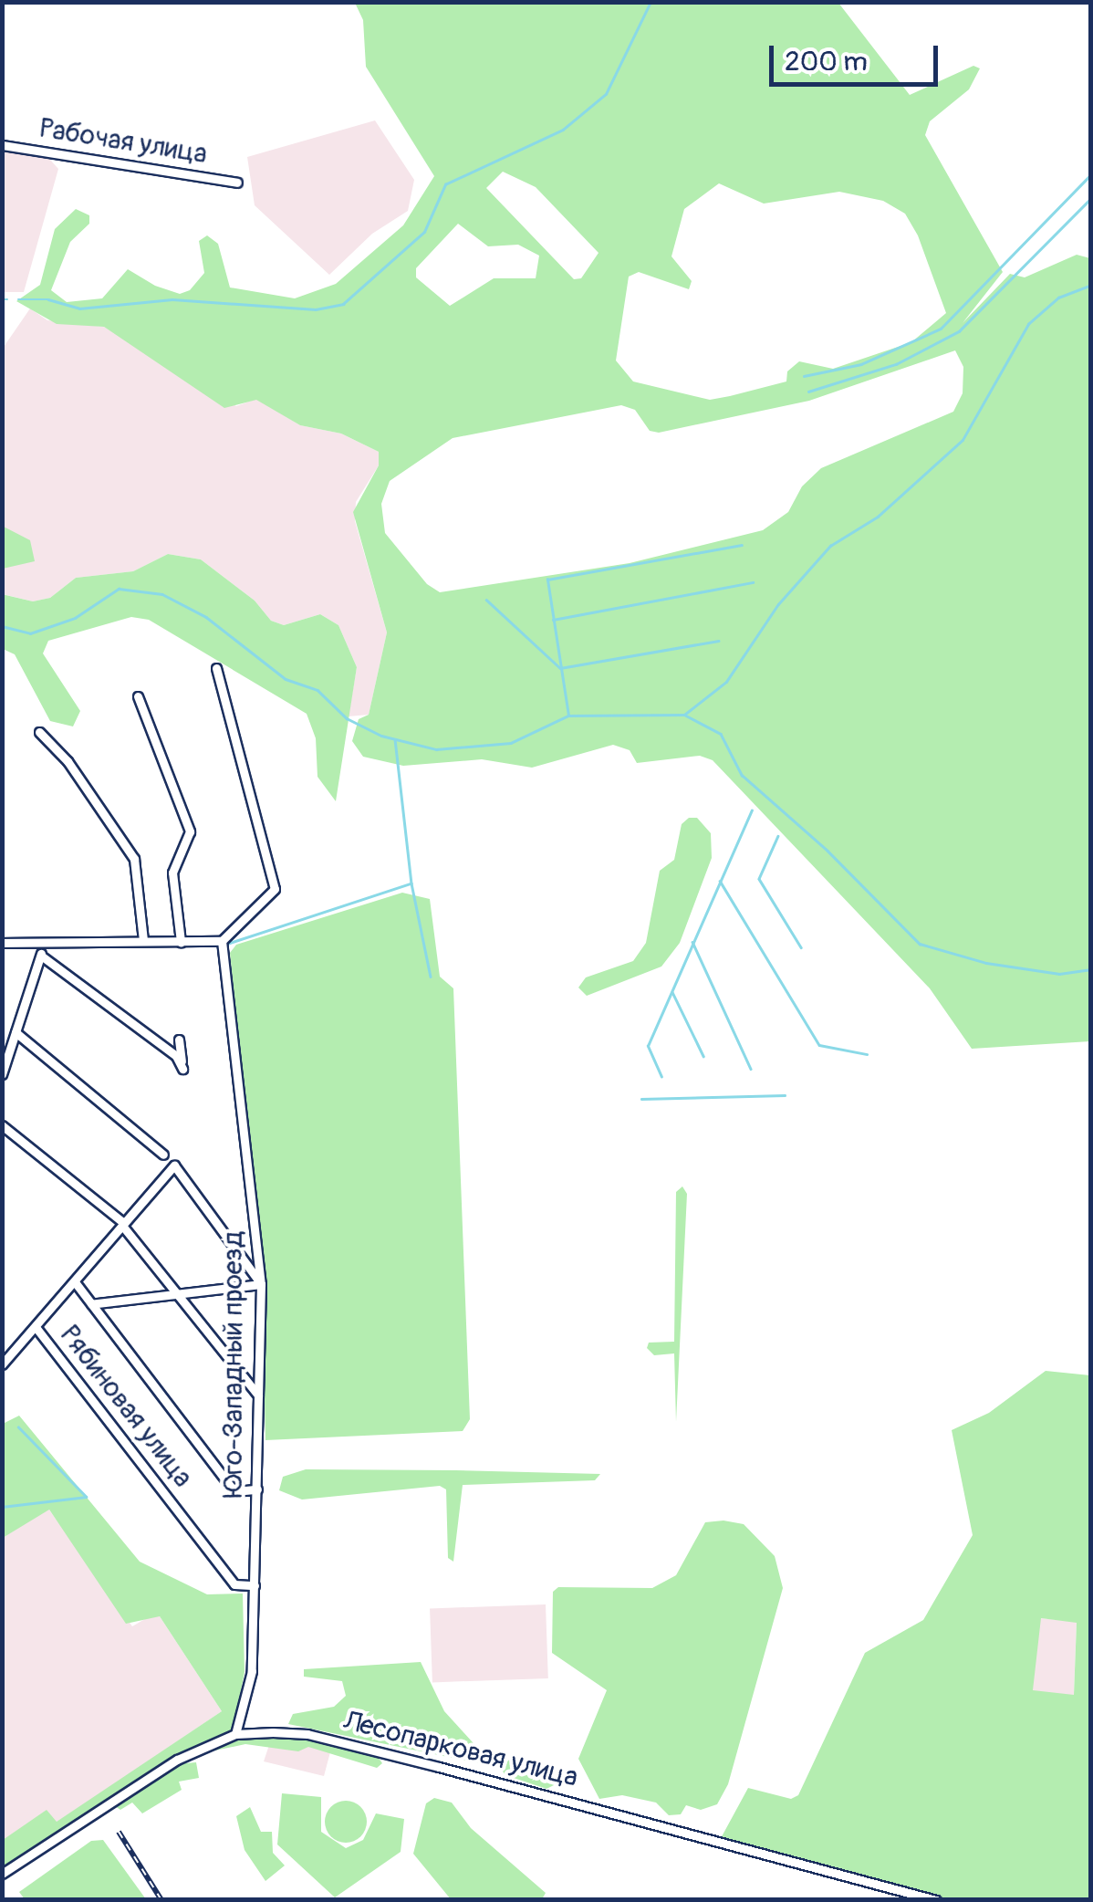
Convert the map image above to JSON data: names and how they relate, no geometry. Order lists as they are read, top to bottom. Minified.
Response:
{"streets":{"street":["Рабочая улица","Юго-Западный проезд","Рябиновая улица","Лесопарковая улица"]},"crossings":[["Юго-Западный проезд","Рябиновая улица"],["Юго-Западный проезд","Лесопарковая улица"]],"scale_bar":"200 m"}
